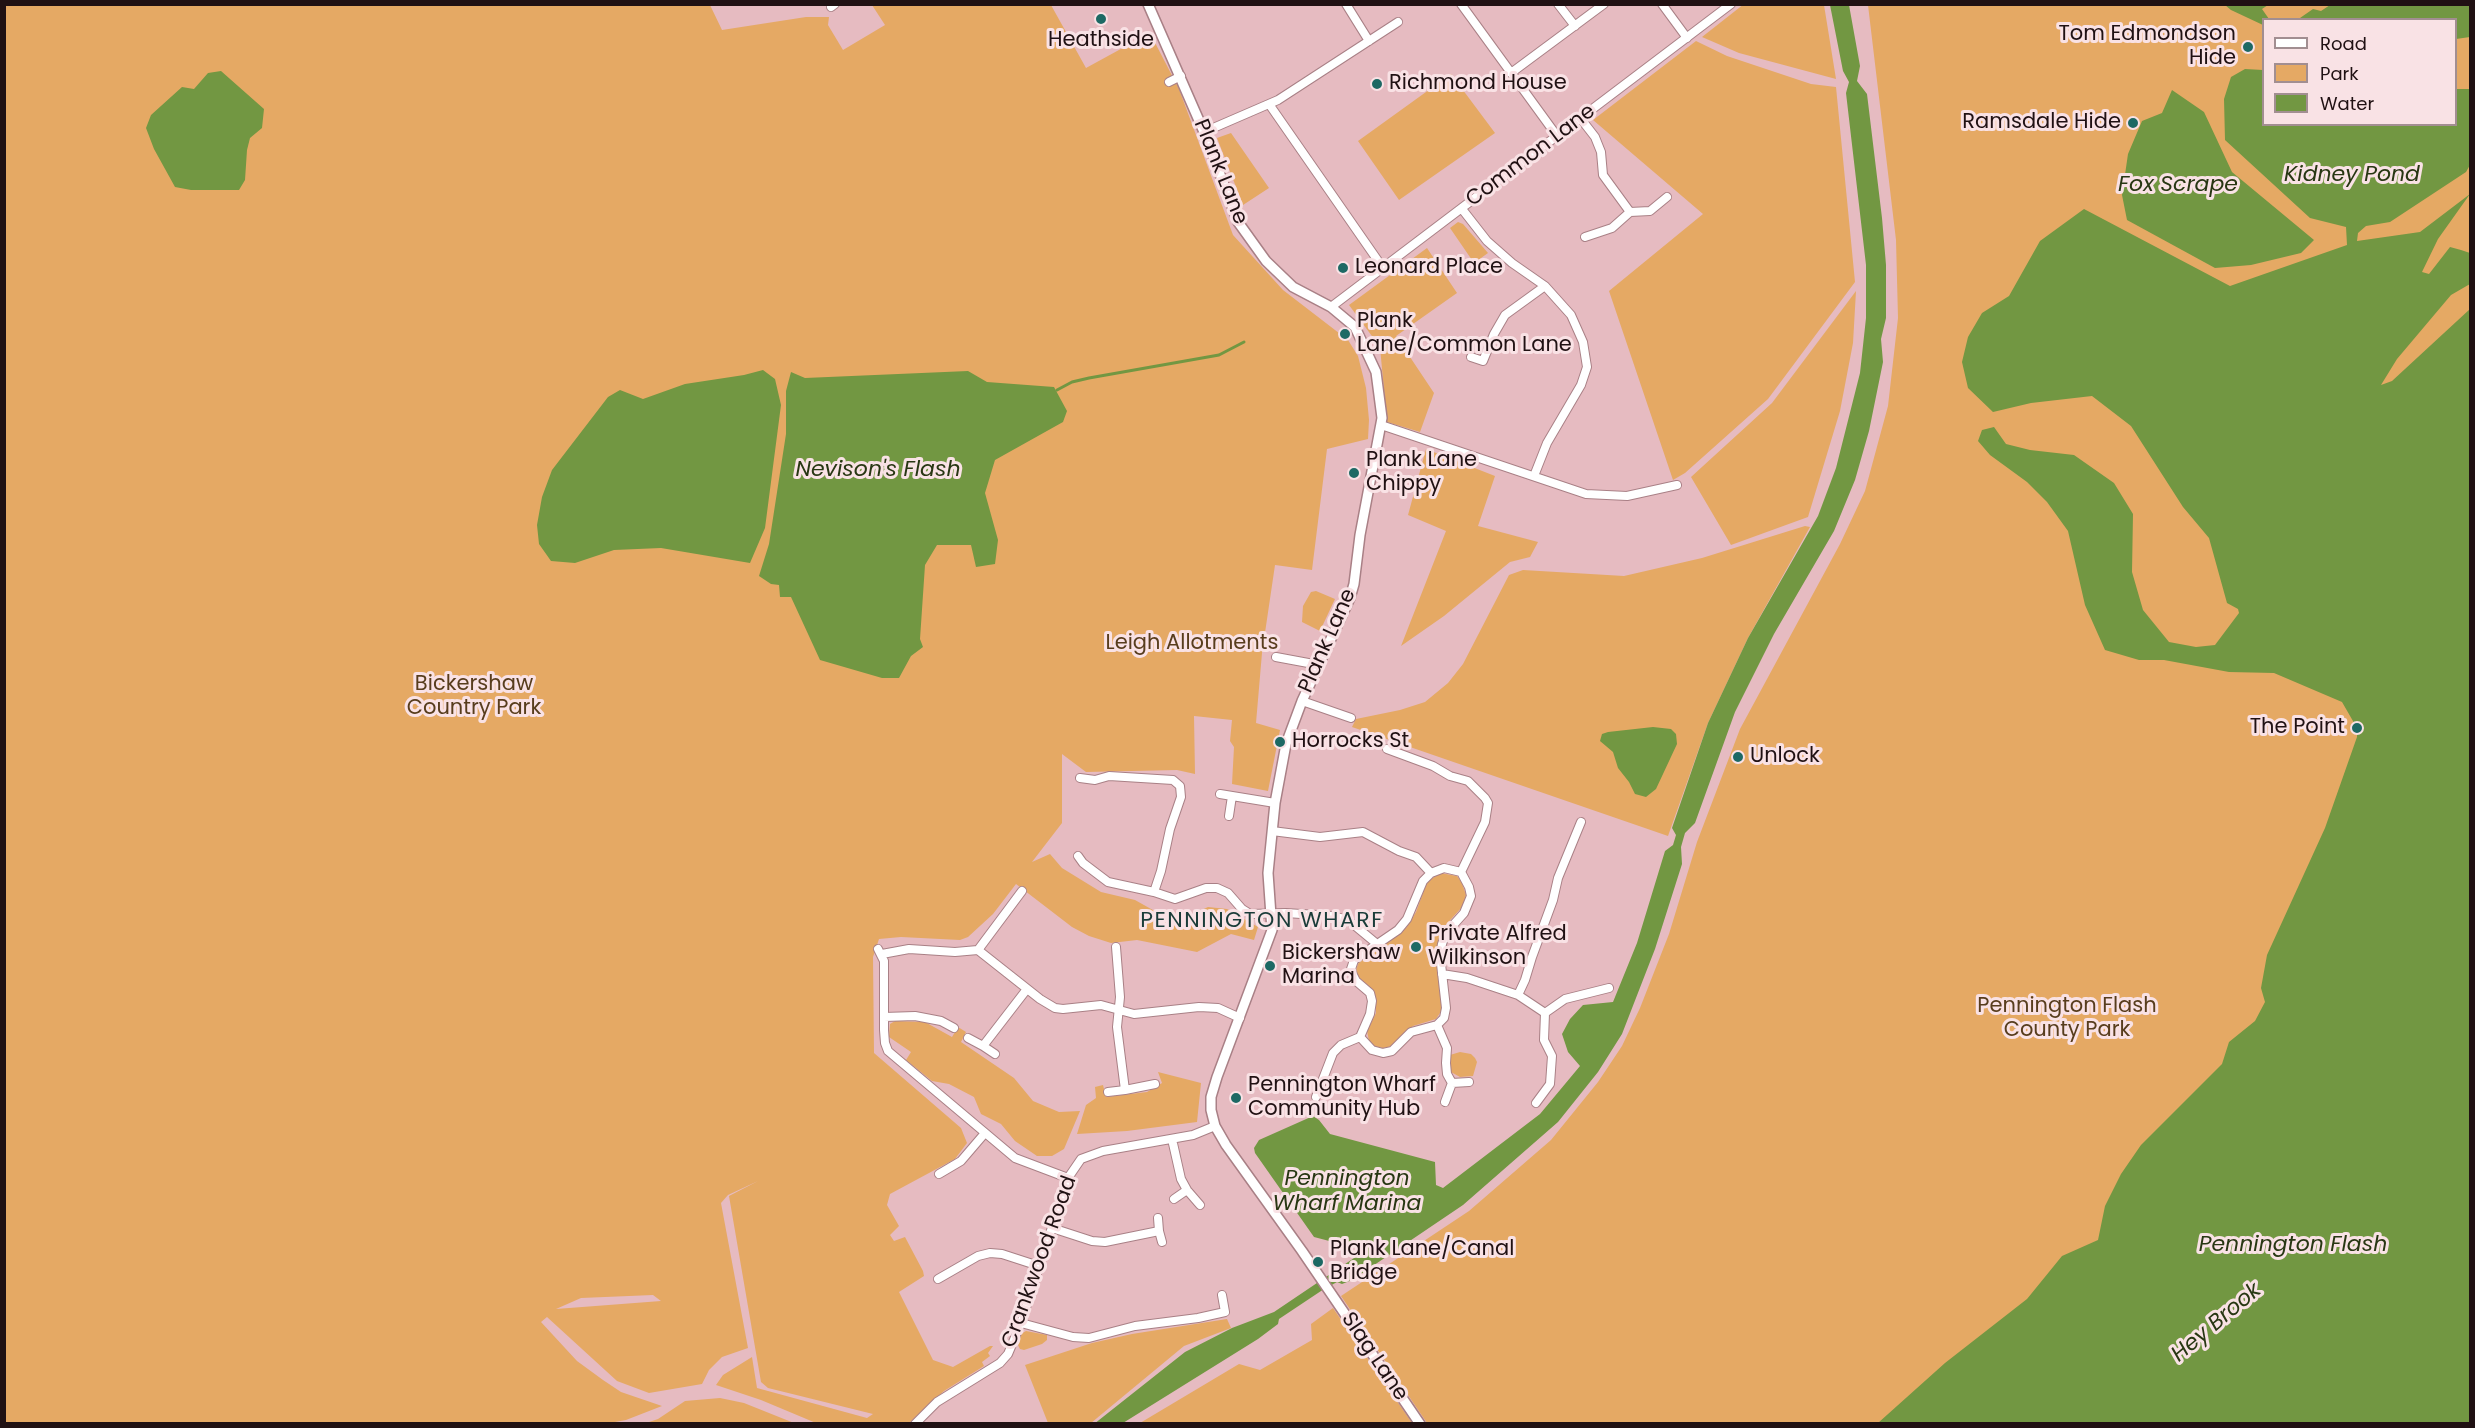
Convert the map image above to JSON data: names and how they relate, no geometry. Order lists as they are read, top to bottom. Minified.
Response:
{"streets":{"street":["Common Lane","Plank Lane","Crankwood Road","Slag Lane"]},"crossings":[["Common Lane","Plank Lane"],["Plank Lane","Crankwood Road"],["Plank Lane","Slag Lane"]],"districts":["PENNINGTON WHARF"],"water":["Kidney Pond","Fox Scrape","Nevison's Flash","Pennington Wharf Marina","Pennington Flash","Hey Brook"],"parks":["Leigh Allotments","Bickershaw Country Park","Pennington Flash County Park"],"places":["Heathside","Tom Edmondson Hide","Richmond House","Ramsdale Hide","Leonard Place","Plank Lane/Common Lane","Plank Lane Chippy","The Point","Horrocks St","Unlock","Private Alfred Wilkinson","Bickershaw Marina","Pennington Wharf Community Hub","Plank Lane/Canal Bridge"],"legend":["Road","Park","Water"]}
